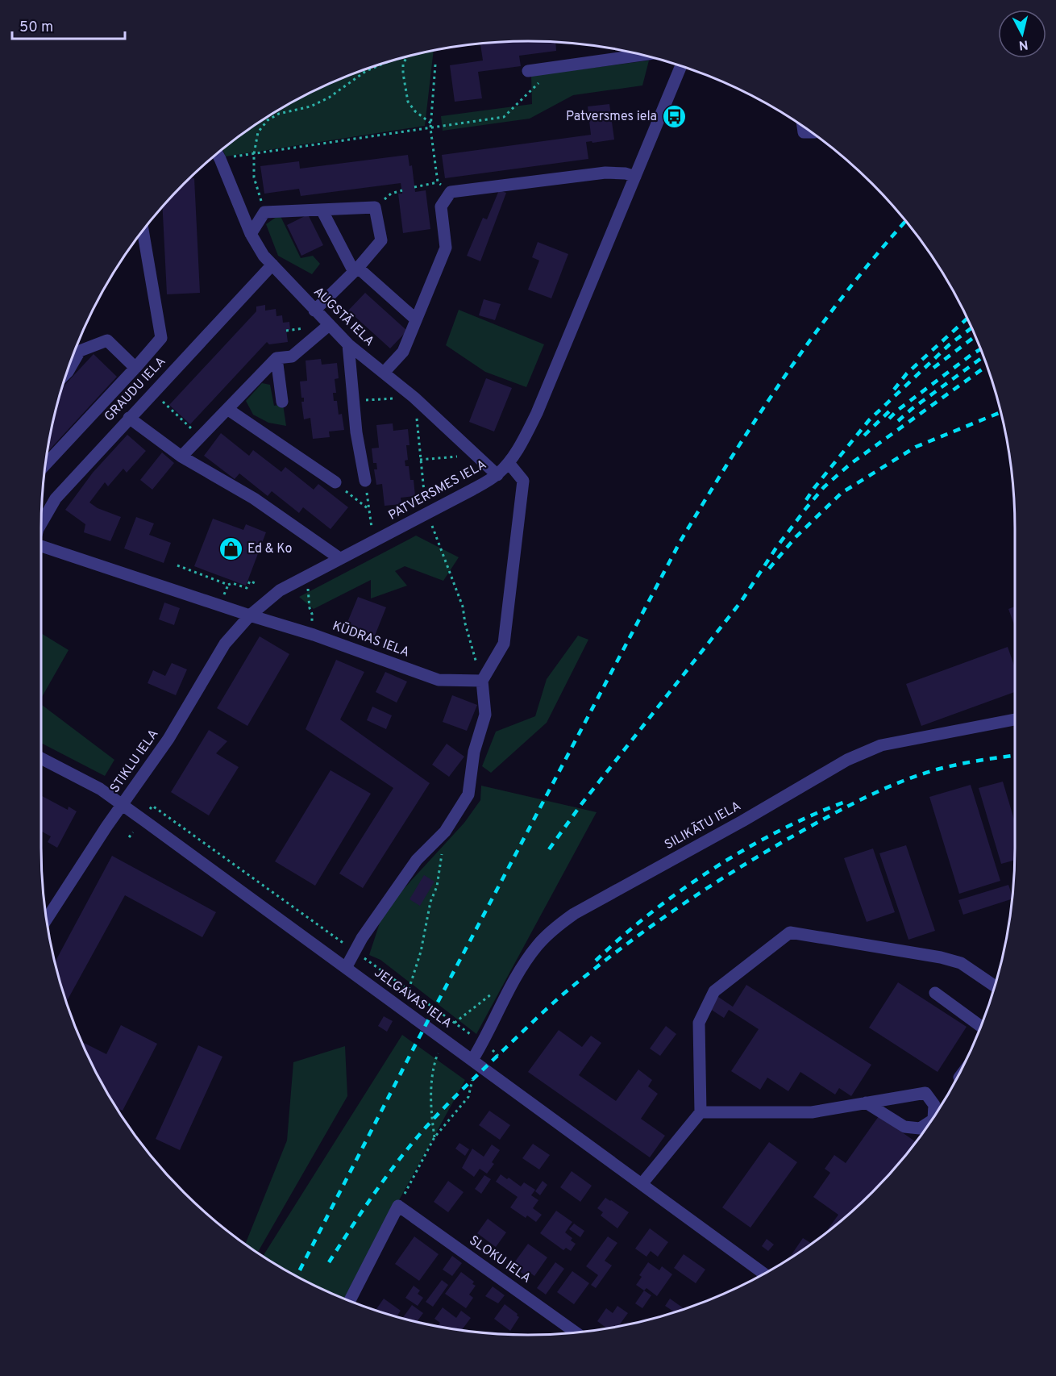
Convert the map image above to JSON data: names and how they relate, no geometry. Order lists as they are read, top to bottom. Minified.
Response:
{"streets":{"street":["AUGSTĀ IELA","GRAUDU IELA","PATVERSMES IELA","KŪDRAS IELA","STIKLU IELA","SILIKĀTU IELA","JELGAVAS IELA","SLOKU IELA"]},"crossings":[["AUGSTĀ IELA","GRAUDU IELA"],["AUGSTĀ IELA","PATVERSMES IELA"],["PATVERSMES IELA","KŪDRAS IELA"],["PATVERSMES IELA","STIKLU IELA"],["KŪDRAS IELA","STIKLU IELA"],["STIKLU IELA","JELGAVAS IELA"],["SILIKĀTU IELA","JELGAVAS IELA"]],"places":{"bus stop":["Patversmes iela"],"shop":["Ed & Ko"]},"scale_bar":"50 m","north":"bottom"}
